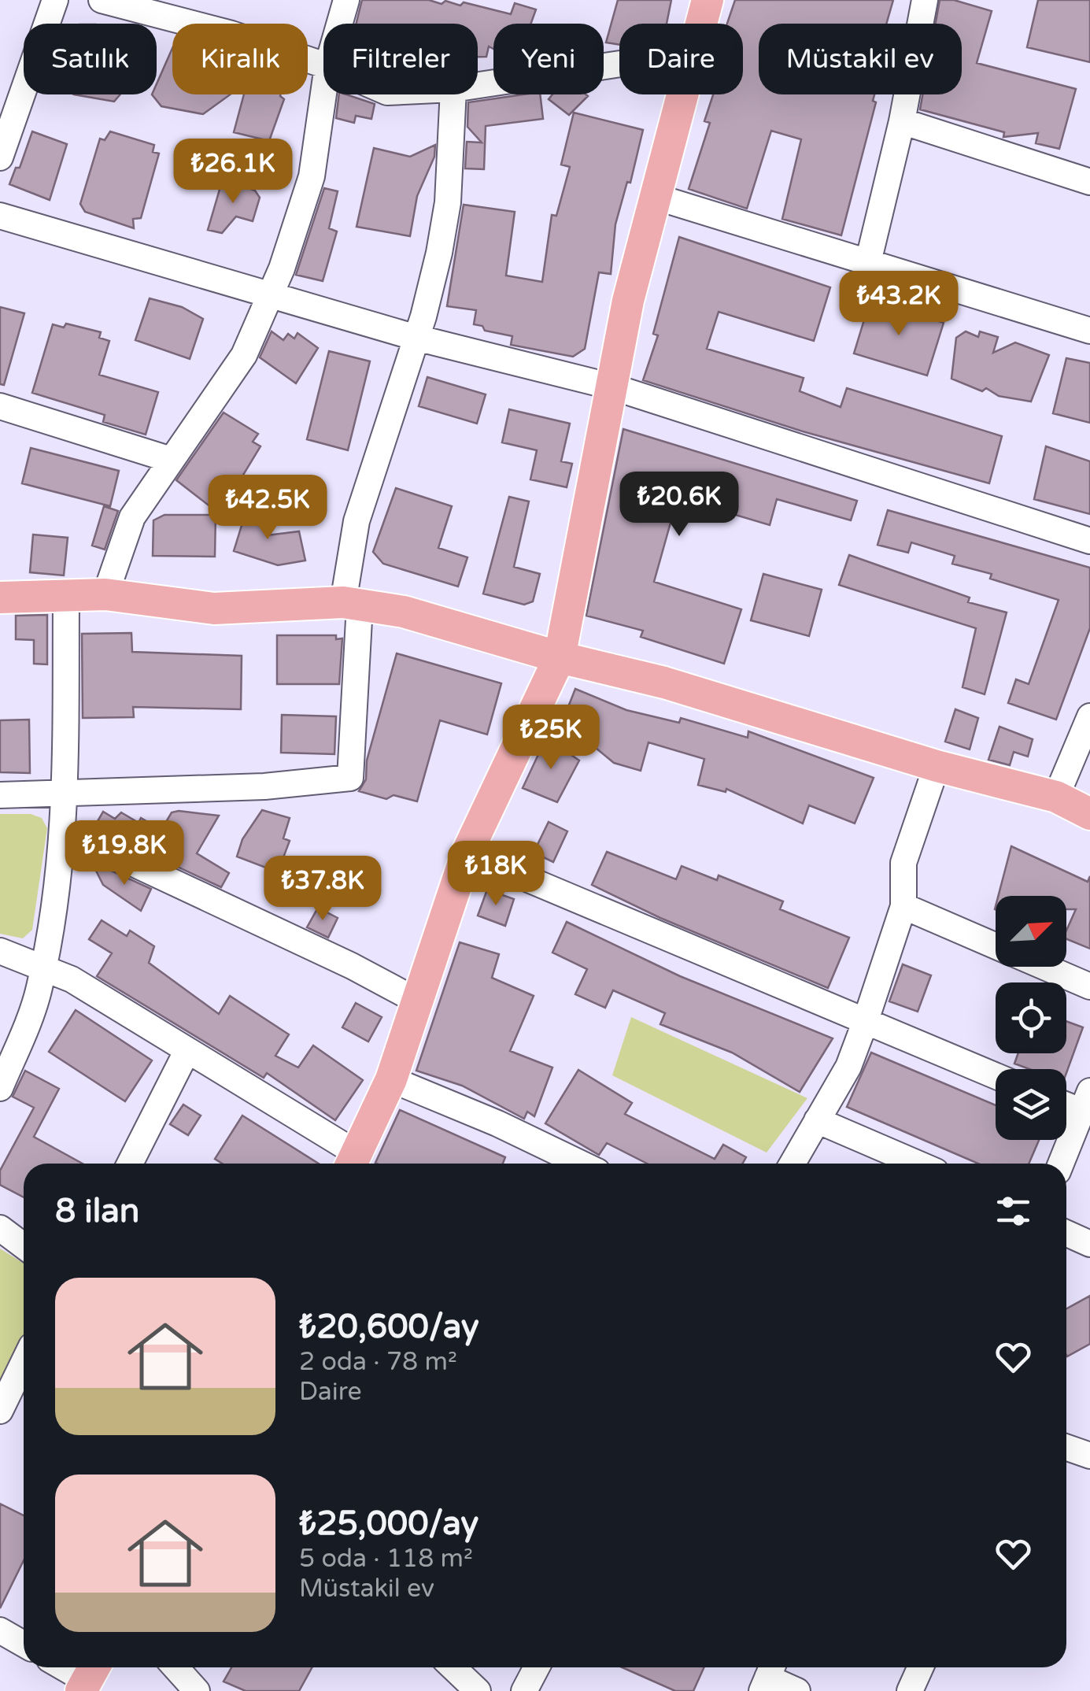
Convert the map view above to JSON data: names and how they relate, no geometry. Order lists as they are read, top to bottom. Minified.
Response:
{"north":"top right","page":{"chip":["Satılık","Kiralık","Filtreler","Yeni","Daire","Müstakil ev"],"price":["₺26.1K","₺43.2K","₺20.6K","₺42.5K","₺25K","₺19.8K","₺18K","₺37.8K"],"heading":"8 ilan","list":[{"name":"₺20,600/ay","note":"2 oda · 78 m² · Daire"},{"name":"₺25,000/ay","note":"5 oda · 118 m² · Müstakil ev"}]}}
